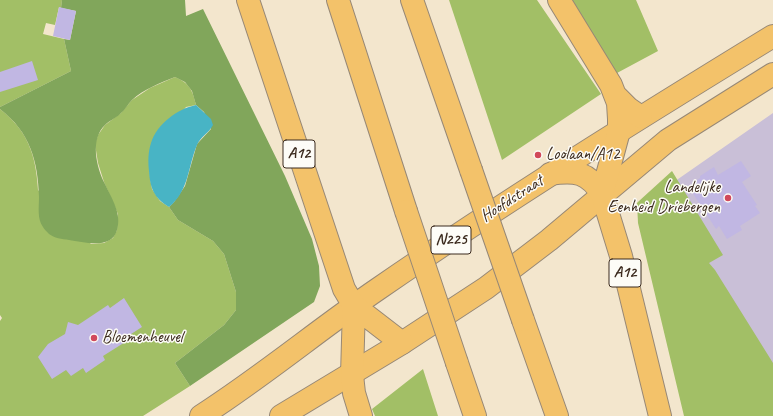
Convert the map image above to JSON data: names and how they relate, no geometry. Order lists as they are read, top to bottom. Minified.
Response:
{"streets":{"main road":["A12","Hoofdstraat","N225"]},"crossings":[["A12","Hoofdstraat"]],"places":["Loolaan/A12","Landelijke Eenheid Driebergen","Bloemenheuvel"]}
